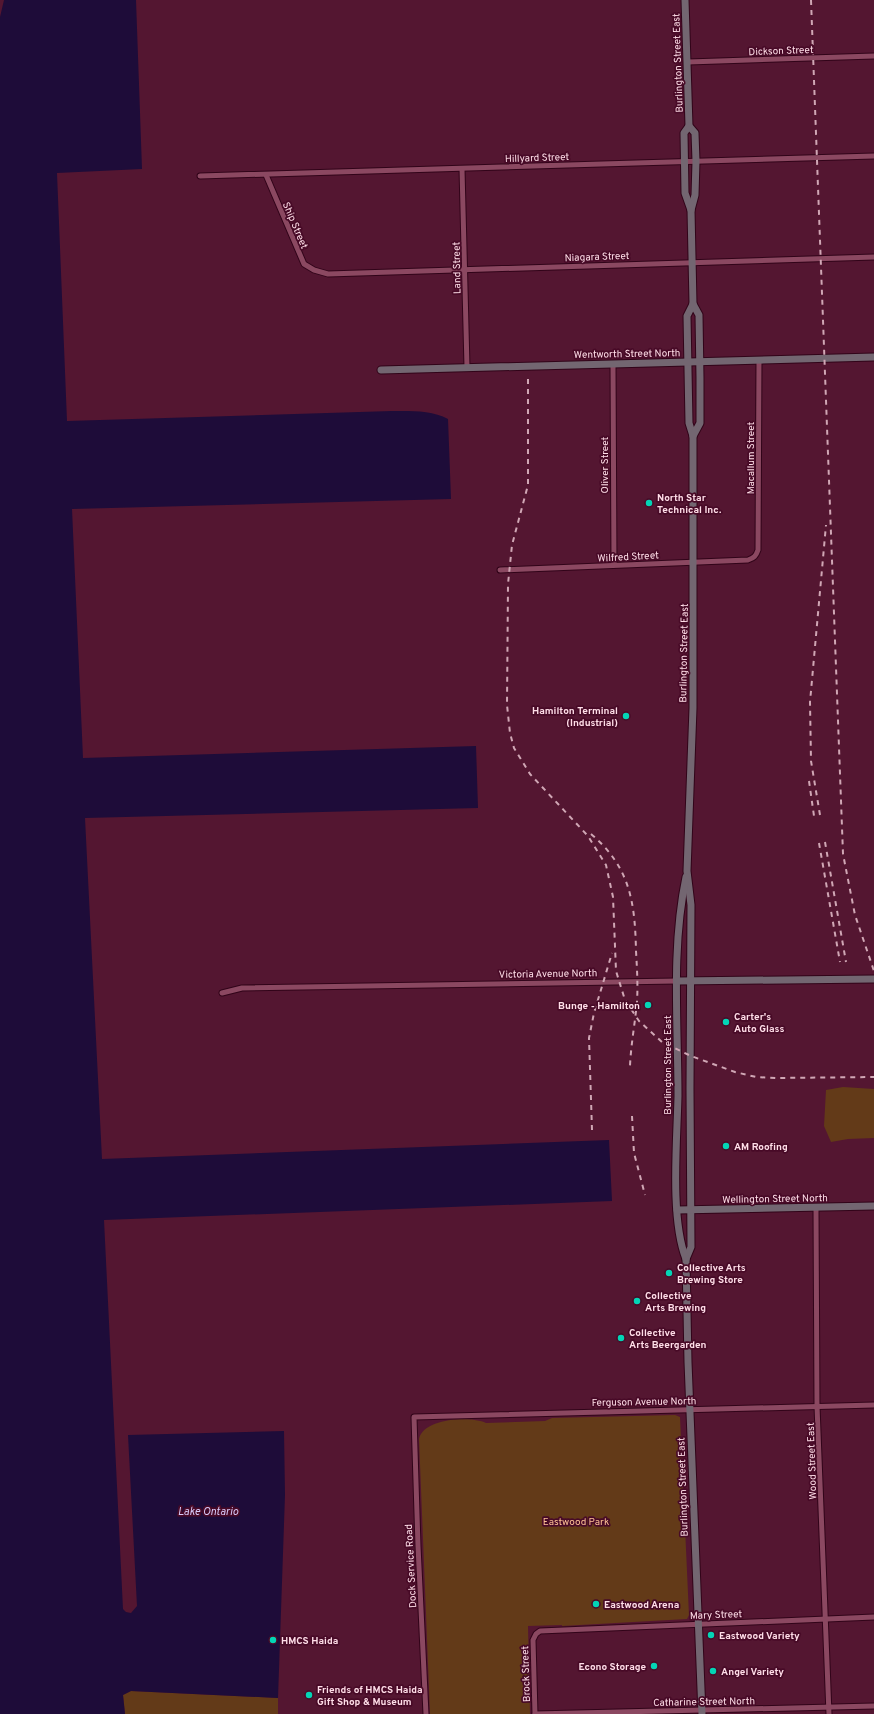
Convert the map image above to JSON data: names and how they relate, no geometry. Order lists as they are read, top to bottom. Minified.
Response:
{"streets":{"main road":["Burlington Street East","Wentworth Street North","Victoria Avenue North","Wellington Street North"],"street":["Dickson Street","Hillyard Street","Ship Street","Niagara Street","Land Street","Macallum Street","Oliver Street","Wilfred Street","Ferguson Avenue North","Wood Street East","Dock Service Road","Mary Street","Brock Street","Catharine Street North"]},"crossings":[["Dickson Street","Burlington Street East"],["Burlington Street East","Hillyard Street"],["Burlington Street East","Niagara Street"],["Burlington Street East","Wentworth Street North"],["Burlington Street East","Wilfred Street"],["Burlington Street East","Victoria Avenue North"],["Burlington Street East","Wellington Street North"],["Burlington Street East","Ferguson Avenue North"],["Burlington Street East","Mary Street"],["Burlington Street East","Catharine Street North"],["Hillyard Street","Ship Street"],["Hillyard Street","Land Street"],["Ship Street","Niagara Street"],["Niagara Street","Land Street"],["Land Street","Wentworth Street North"],["Wentworth Street North","Macallum Street"],["Wentworth Street North","Oliver Street"],["Macallum Street","Wilfred Street"],["Oliver Street","Wilfred Street"],["Wellington Street North","Wood Street East"],["Ferguson Avenue North","Wood Street East"],["Ferguson Avenue North","Dock Service Road"],["Wood Street East","Mary Street"],["Wood Street East","Catharine Street North"],["Mary Street","Brock Street"],["Brock Street","Catharine Street North"]],"water":["Lake Ontario"],"parks":["Eastwood Park"],"places":["North Star Technical Inc.","Hamilton Terminal (Industrial)","Bunge - Hamilton","Carter's Auto Glass","AM Roofing","Collective Arts Brewing Store","Collective Arts Brewing","Collective Arts Beergarden","Eastwood Arena","Eastwood Variety","HMCS Haida","Econo Storage","Angel Variety","Friends of HMCS Haida Gift Shop & Museum"]}
